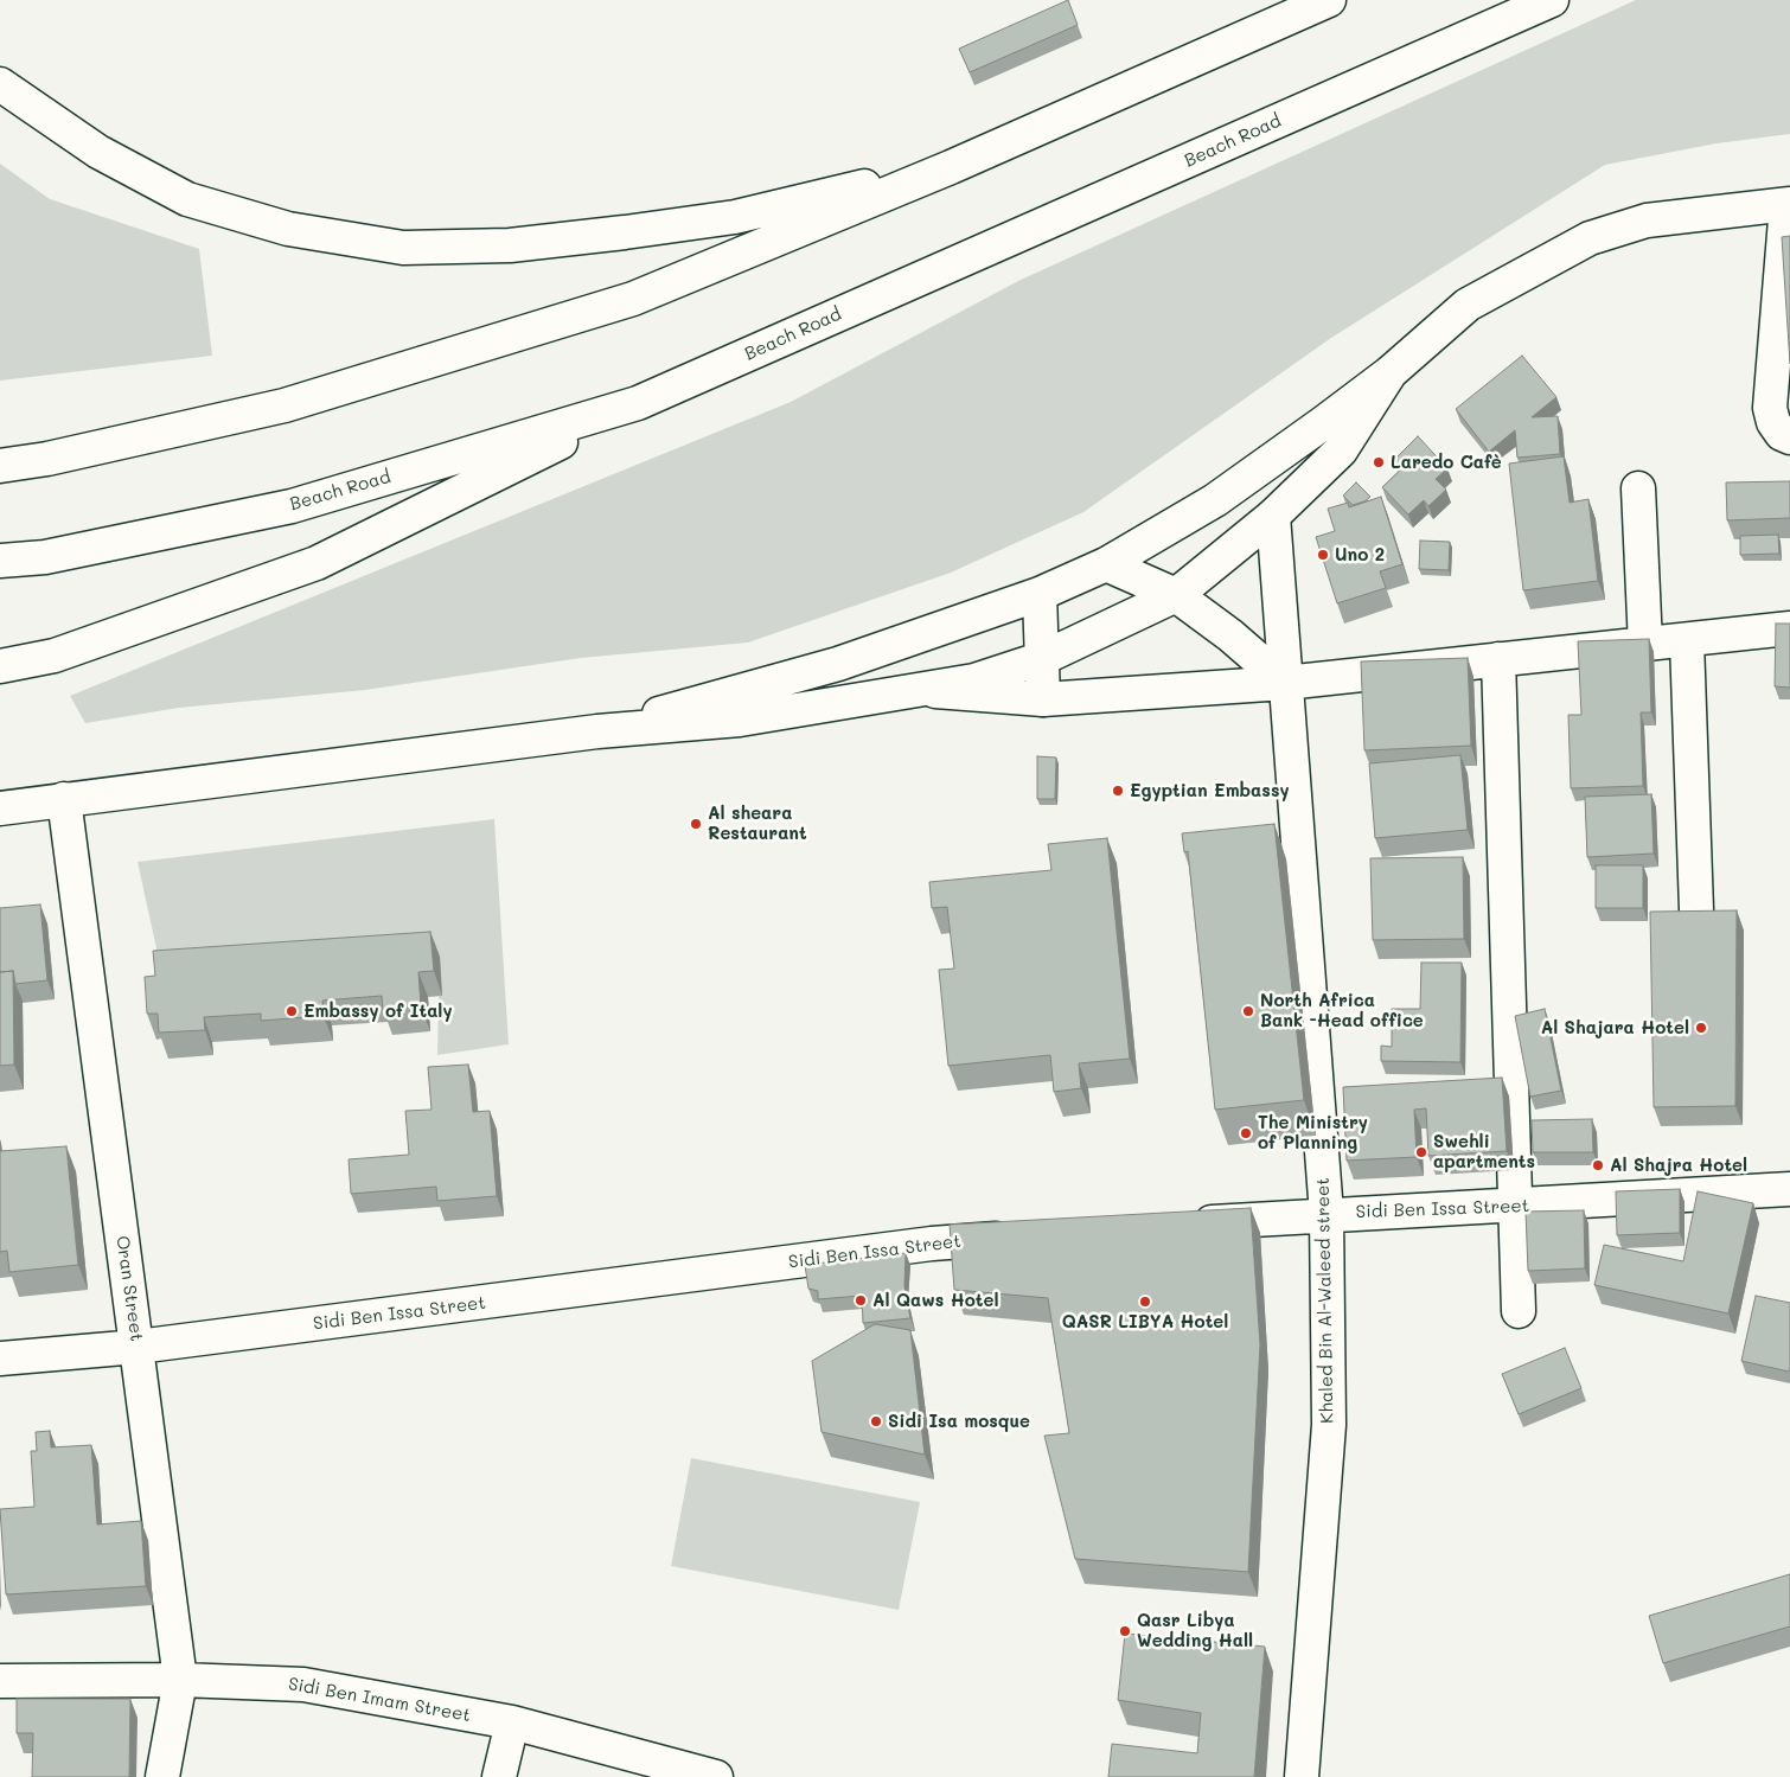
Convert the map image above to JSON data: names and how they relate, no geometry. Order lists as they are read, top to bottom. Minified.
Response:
{"streets":{"main road":["Beach Road","Sidi Ben Issa Street","Oran Street","Khaled Bin Al-Waleed street","Sidi Ben Imam Street"]},"crossings":[["Sidi Ben Issa Street","Oran Street"],["Sidi Ben Issa Street","Khaled Bin Al-Waleed street"],["Oran Street","Sidi Ben Imam Street"]],"places":["Laredo Cafè","Uno 2","Egyptian Embassy","Al sheara Restaurant","Embassy of Italy","North Africa Bank -Head office","Al Shajara Hotel","The Ministry of Planning","Swehli apartments","Al Shajra Hotel","Al Qaws Hotel","QASR LIBYA Hotel","Sidi Isa mosque","Qasr Libya Wedding Hall"]}
